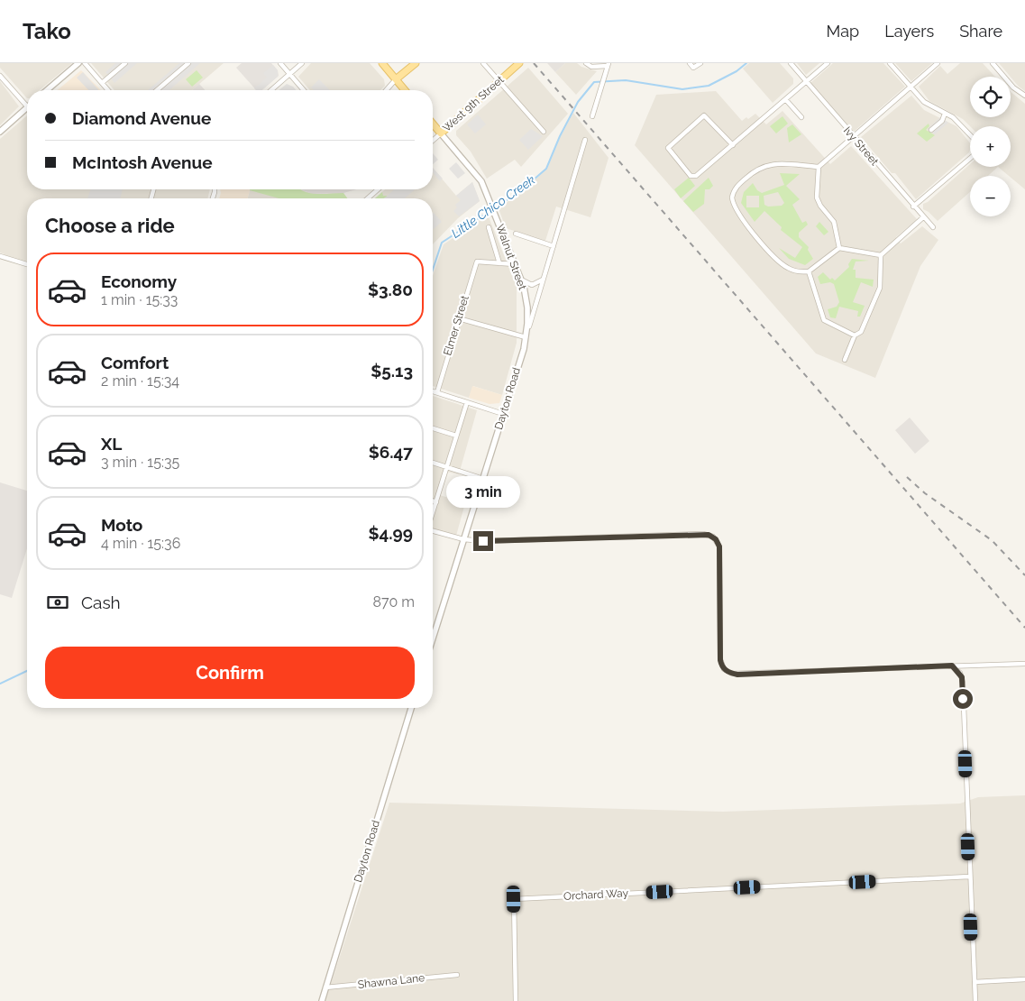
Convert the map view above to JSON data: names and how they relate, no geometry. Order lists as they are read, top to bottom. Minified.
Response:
{"streets":{"main road":["West 9th Street","Walnut Street"],"street":["Ivy Street","Elmer Street","Dayton Road","Orchard Way","Shawna Lane"]},"crossings":[["West 9th Street","Walnut Street"],["Walnut Street","Dayton Road"],["Dayton Road","Shawna Lane"]],"water":["Little Chico Creek"],"page":{"header":"Tako","nav":["Map","Layers","Share"],"map_buttons":["+","−"],"banner":["Diamond Avenue","McIntosh Avenue"],"heading":"Choose a ride","list":[{"name":"Economy","note":"1 min · 15:33","value":"$3.80"},{"name":"Comfort","note":"2 min · 15:34","value":"$5.13"},{"name":"XL","note":"3 min · 15:35","value":"$6.47"},{"name":"Moto","note":"4 min · 15:36","value":"$4.99"}],"bubble":"3 min","pay":["Cash","870 m"],"buttons":"Confirm"}}
